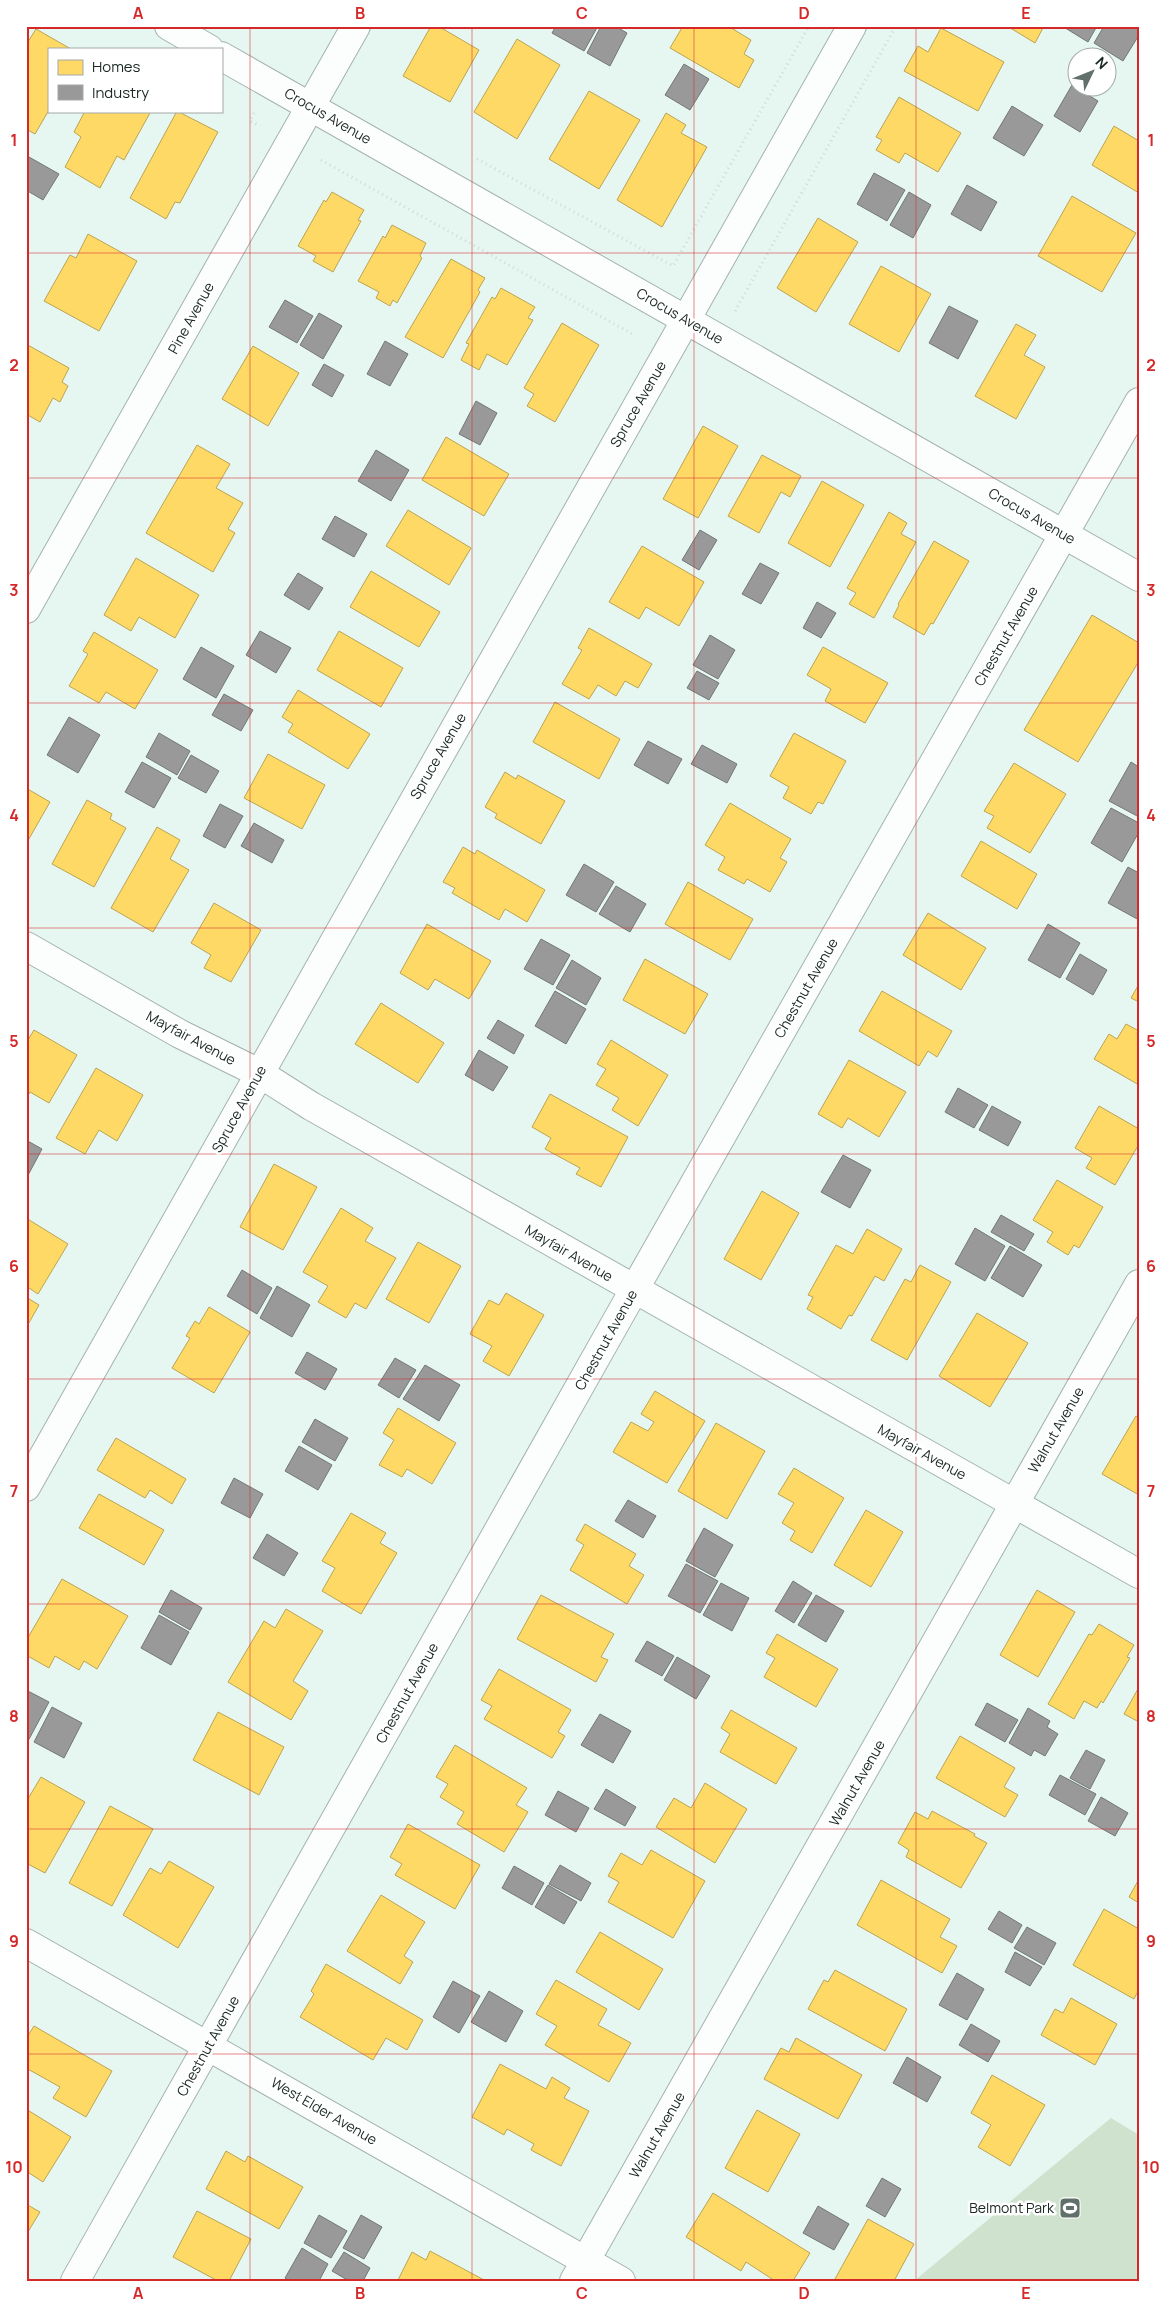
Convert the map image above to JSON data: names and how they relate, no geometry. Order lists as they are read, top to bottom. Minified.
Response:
{"streets":{"street":["Crocus Avenue","Pine Avenue","Spruce Avenue","Chestnut Avenue","Mayfair Avenue","Walnut Avenue","West Elder Avenue"]},"crossings":[["Crocus Avenue","Pine Avenue"],["Crocus Avenue","Spruce Avenue"],["Crocus Avenue","Chestnut Avenue"],["Spruce Avenue","Mayfair Avenue"],["Chestnut Avenue","Mayfair Avenue"],["Chestnut Avenue","West Elder Avenue"],["Mayfair Avenue","Walnut Avenue"],["Walnut Avenue","West Elder Avenue"]],"places":{"sports":["Belmont Park"]},"legend":["Homes","Industry"],"north":"top right","grid":{"columns":["A","B","C","D","E"],"rows":["1","2","3","4","5","6","7","8","9","10"]}}
